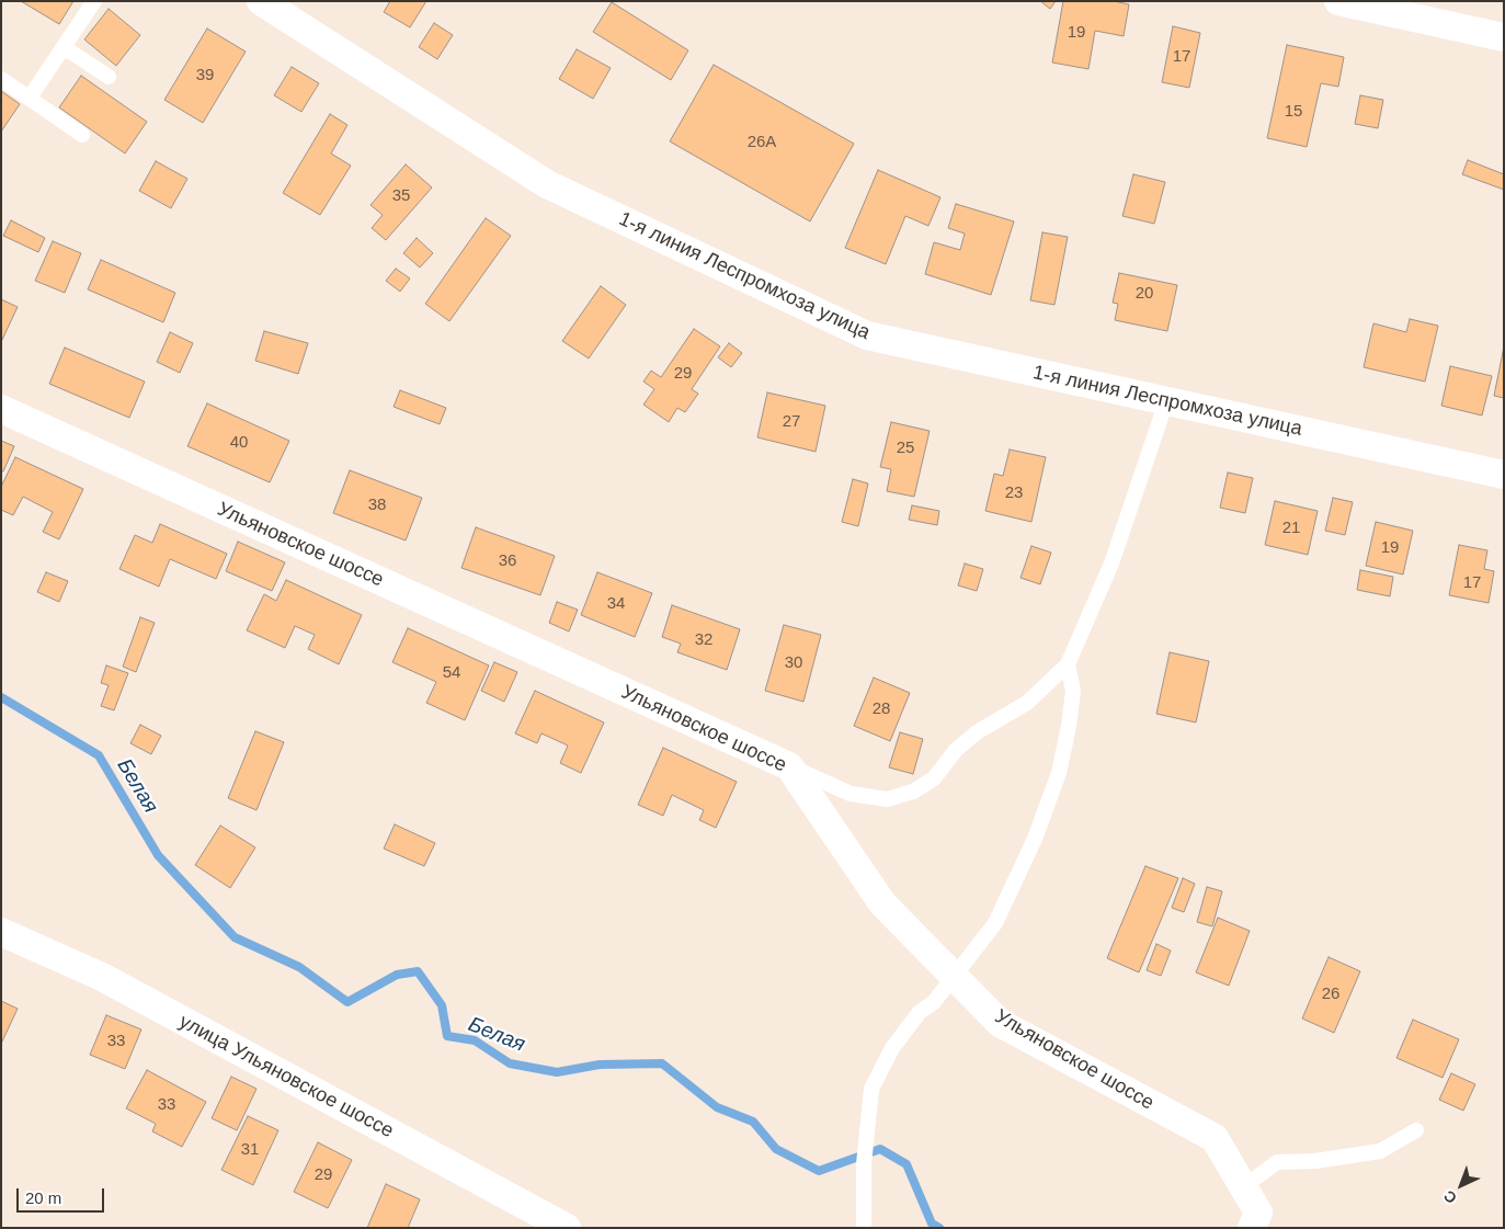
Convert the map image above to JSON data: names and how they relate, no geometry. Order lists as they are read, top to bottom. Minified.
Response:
{"streets":{"street":["1-я линия Леспромхоза улица","Ульяновское шоссе","улица Ульяновское шоссе"]},"water":["Белая"],"house_numbers":["19","17","39","15","26А","35","20","29","27","40","25","23","38","21","19","36","17","34","32","30","54","28","26","33","33","31","29"],"scale_bar":"20 m","north":"bottom left"}
